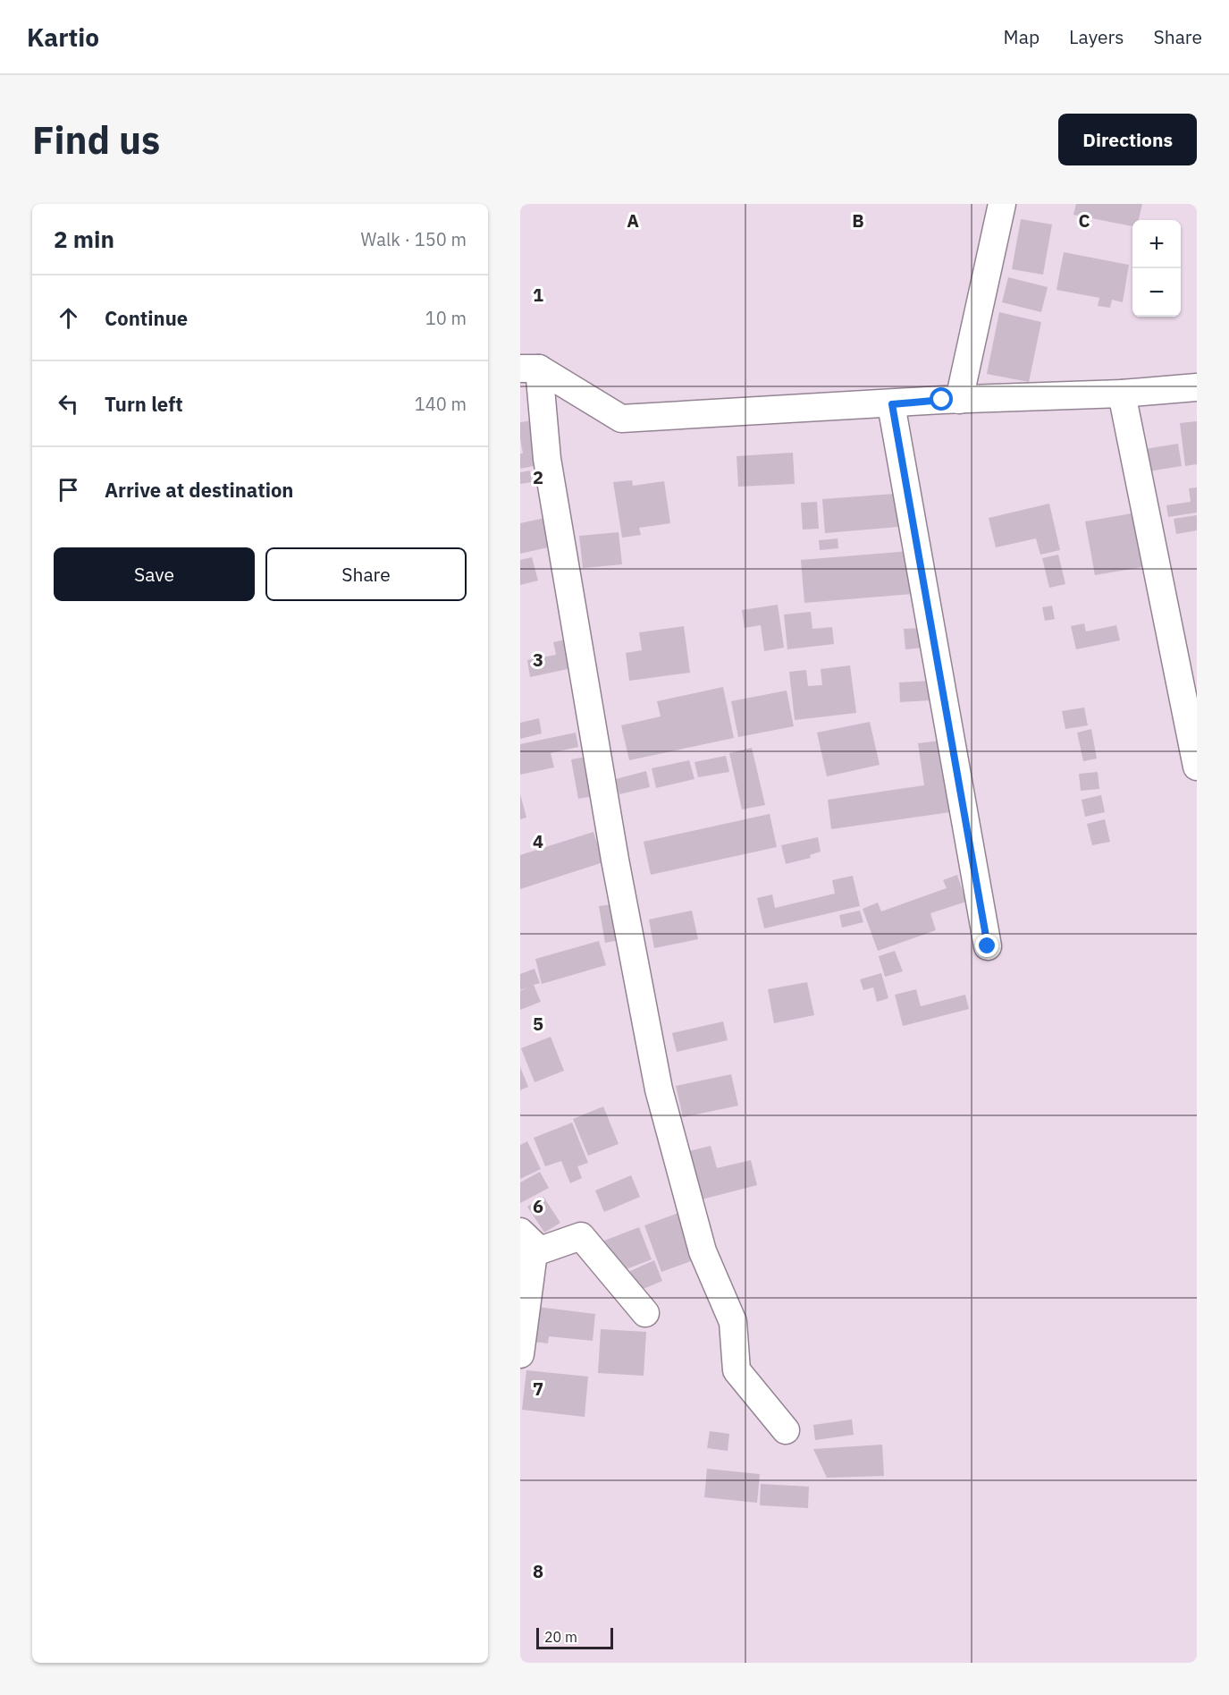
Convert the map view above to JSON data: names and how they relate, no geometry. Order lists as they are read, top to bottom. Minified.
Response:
{"scale_bar":"20 m","page":{"header":"Kartio","nav":["Map","Layers","Share"],"buttons":["Directions",["Save","Share"]],"title":"Find us","heading":["2 min","Walk · 150 m"],"map_buttons":["+","−"],"list":[["Continue","10 m"],["Turn left","140 m"],"Arrive at destination"],"scale":"20 m"},"grid":{"columns":["A","B","C"],"rows":["1","2","3","4","5","6","7","8"]}}
